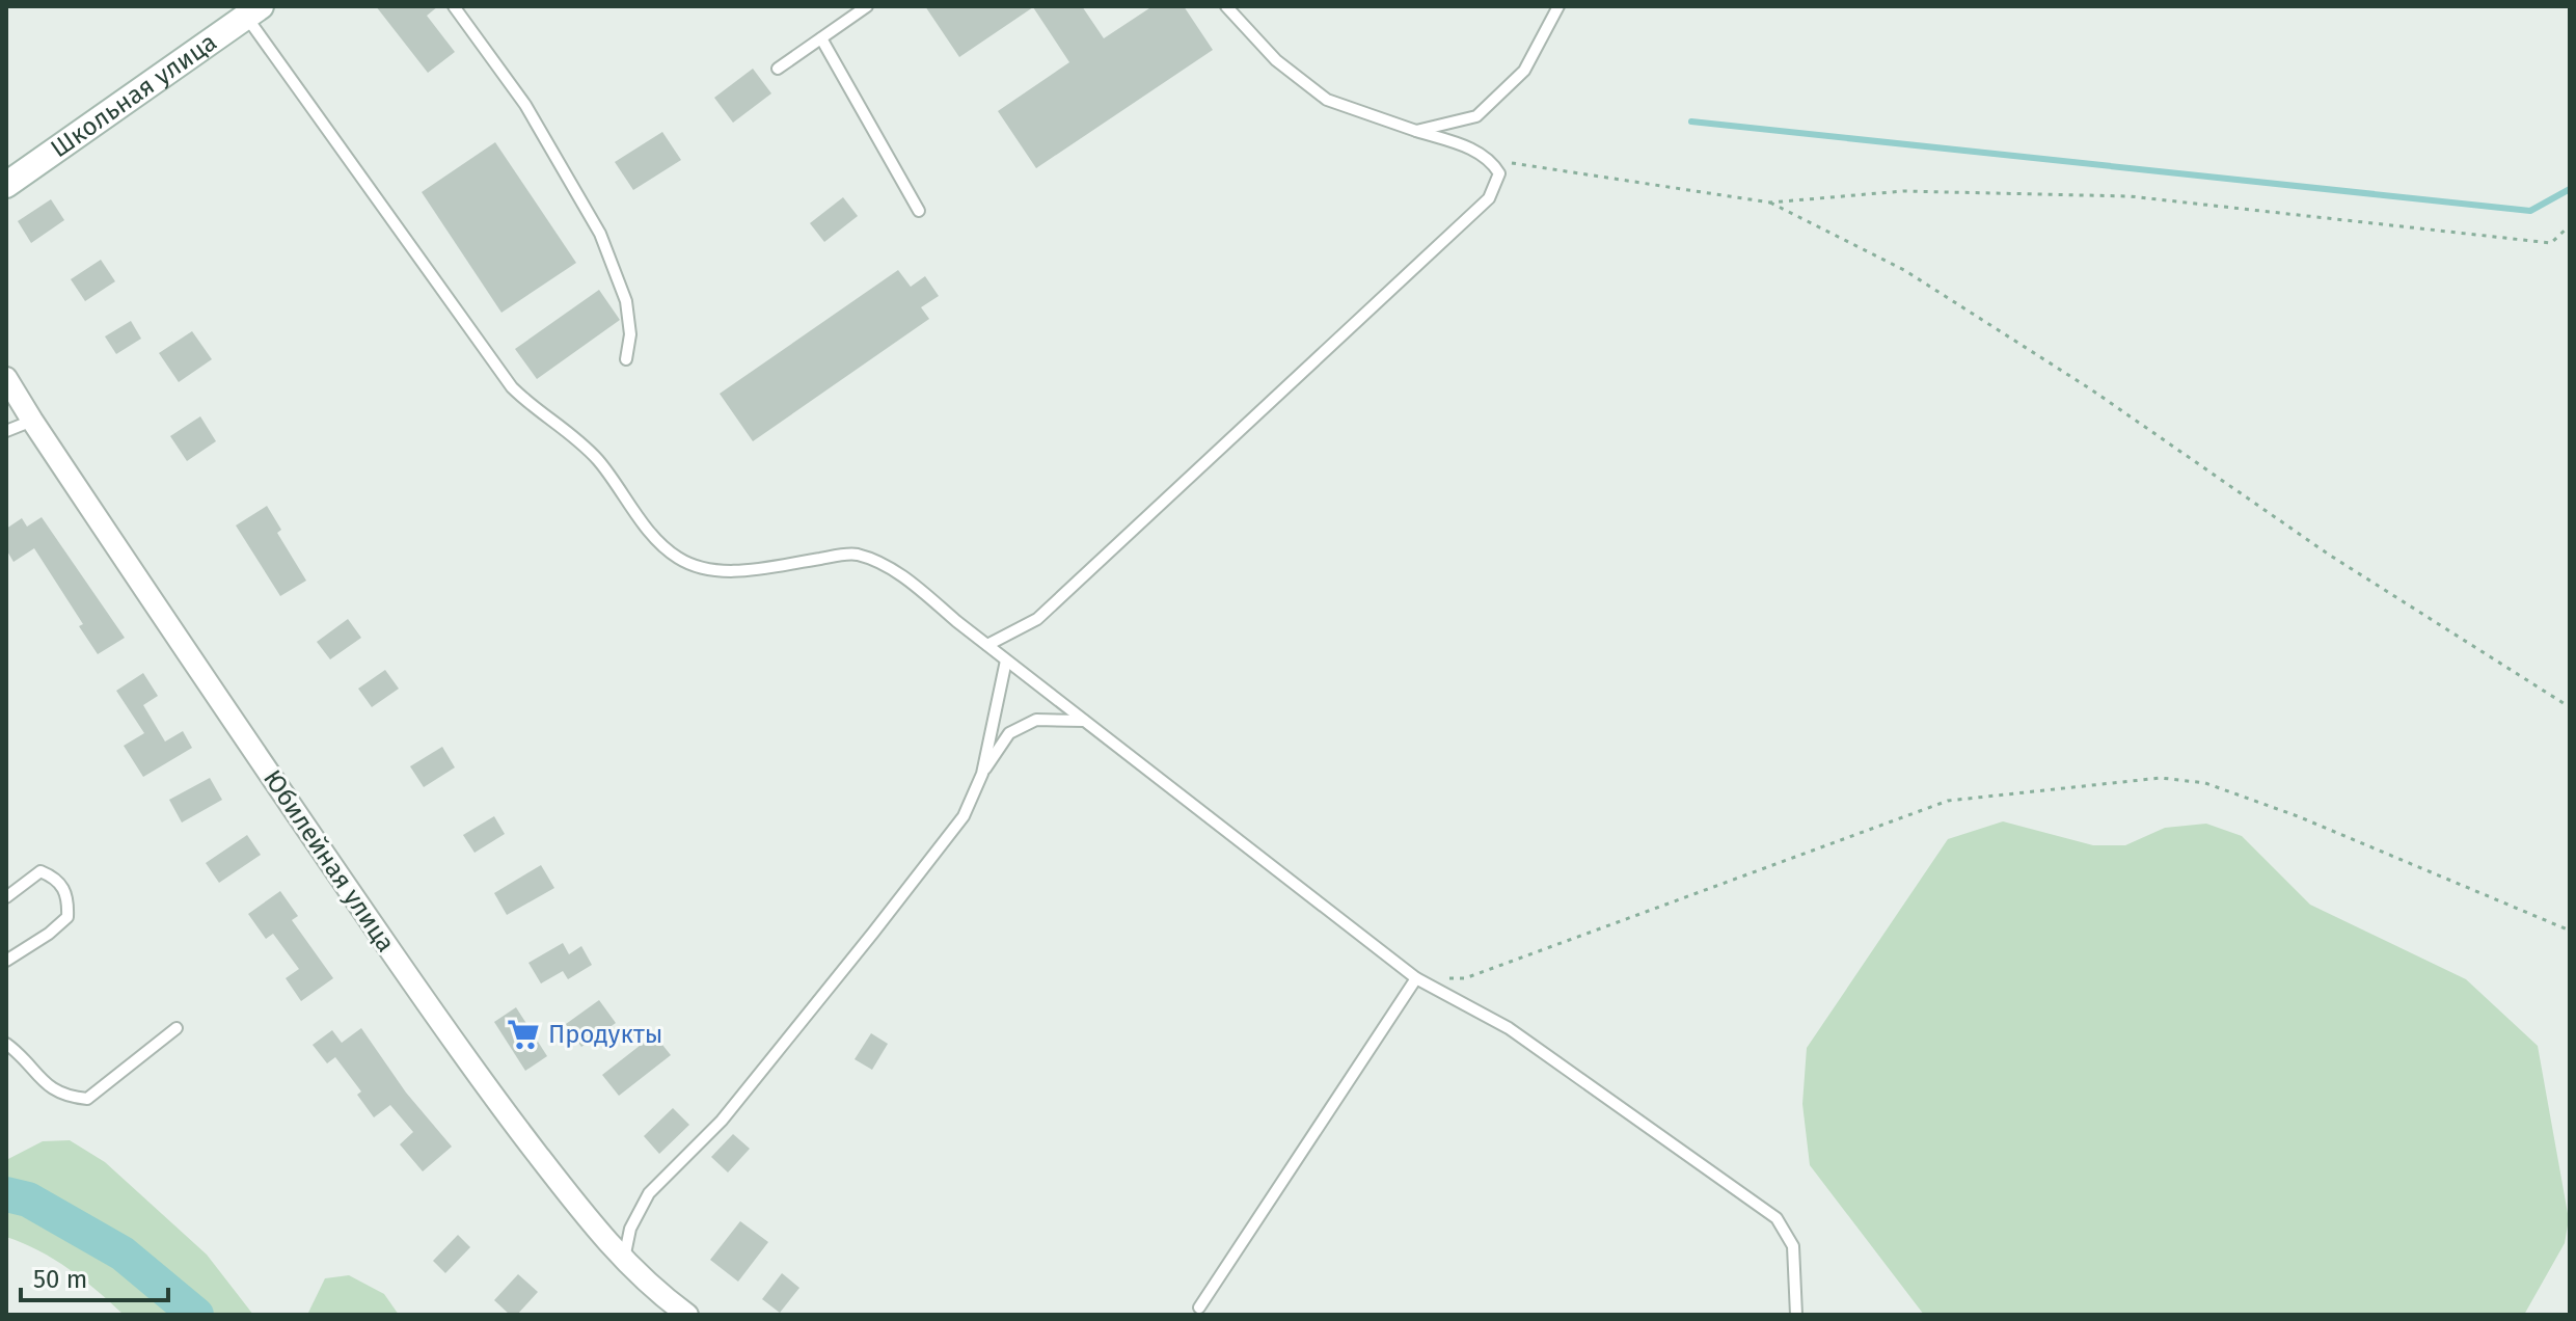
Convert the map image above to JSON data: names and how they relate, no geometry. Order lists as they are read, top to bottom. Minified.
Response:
{"streets":{"street":["Школьная улица","Юбилейная улица"]},"places":{"supermarket":["Продукты"]},"scale_bar":"50 m"}
